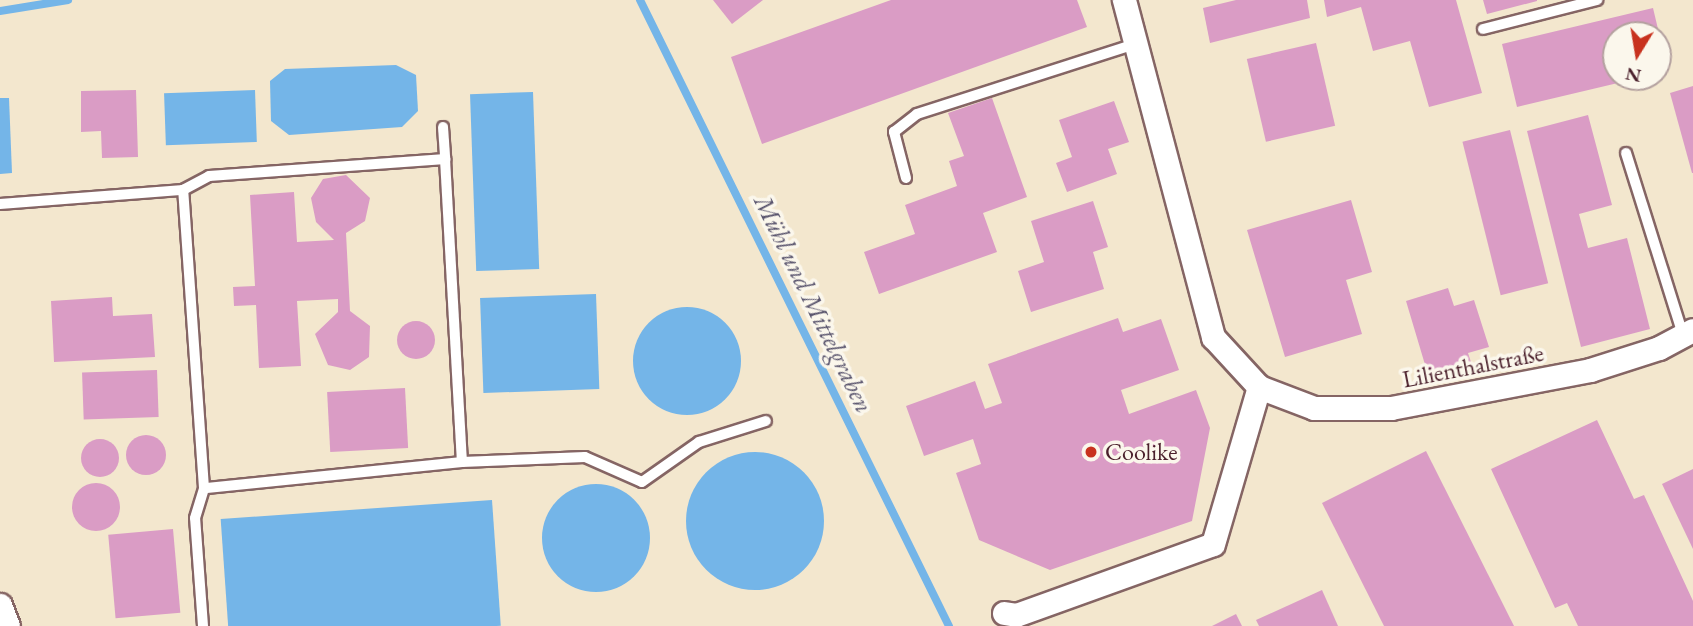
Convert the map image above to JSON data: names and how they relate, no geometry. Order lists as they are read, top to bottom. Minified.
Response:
{"streets":{"street":["Lilienthalstraße"]},"water":["Mühl und Mittelgraben"],"places":["Coolike"],"north":"bottom"}
